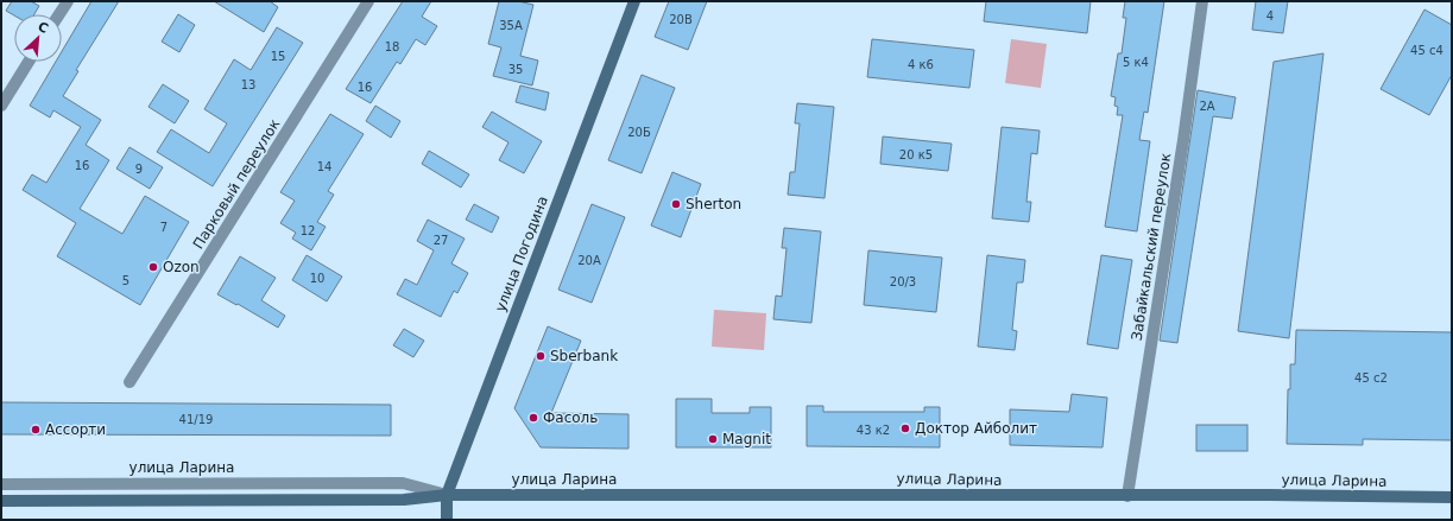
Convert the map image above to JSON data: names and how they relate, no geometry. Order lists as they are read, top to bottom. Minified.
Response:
{"streets":{"main road":["улица Погодина","улица Ларина"],"street":["Парковый переулок","Забайкальский переулок"]},"crossings":[["Забайкальский переулок","улица Ларина"],["улица Погодина","улица Ларина"]],"places":["Sherton","Ozon","Sberbank","Фасоль","Доктор Айболит","Ассорти","Magnit"],"house_numbers":["4","20В","35А","18","45 с4","15","5 к4","4 к6","35","13","16","2А","20Б","20 к5","16","14","9","7","12","27","20А","10","5","20/3","45 с2","41/19","43 к2"],"north":"top right"}
